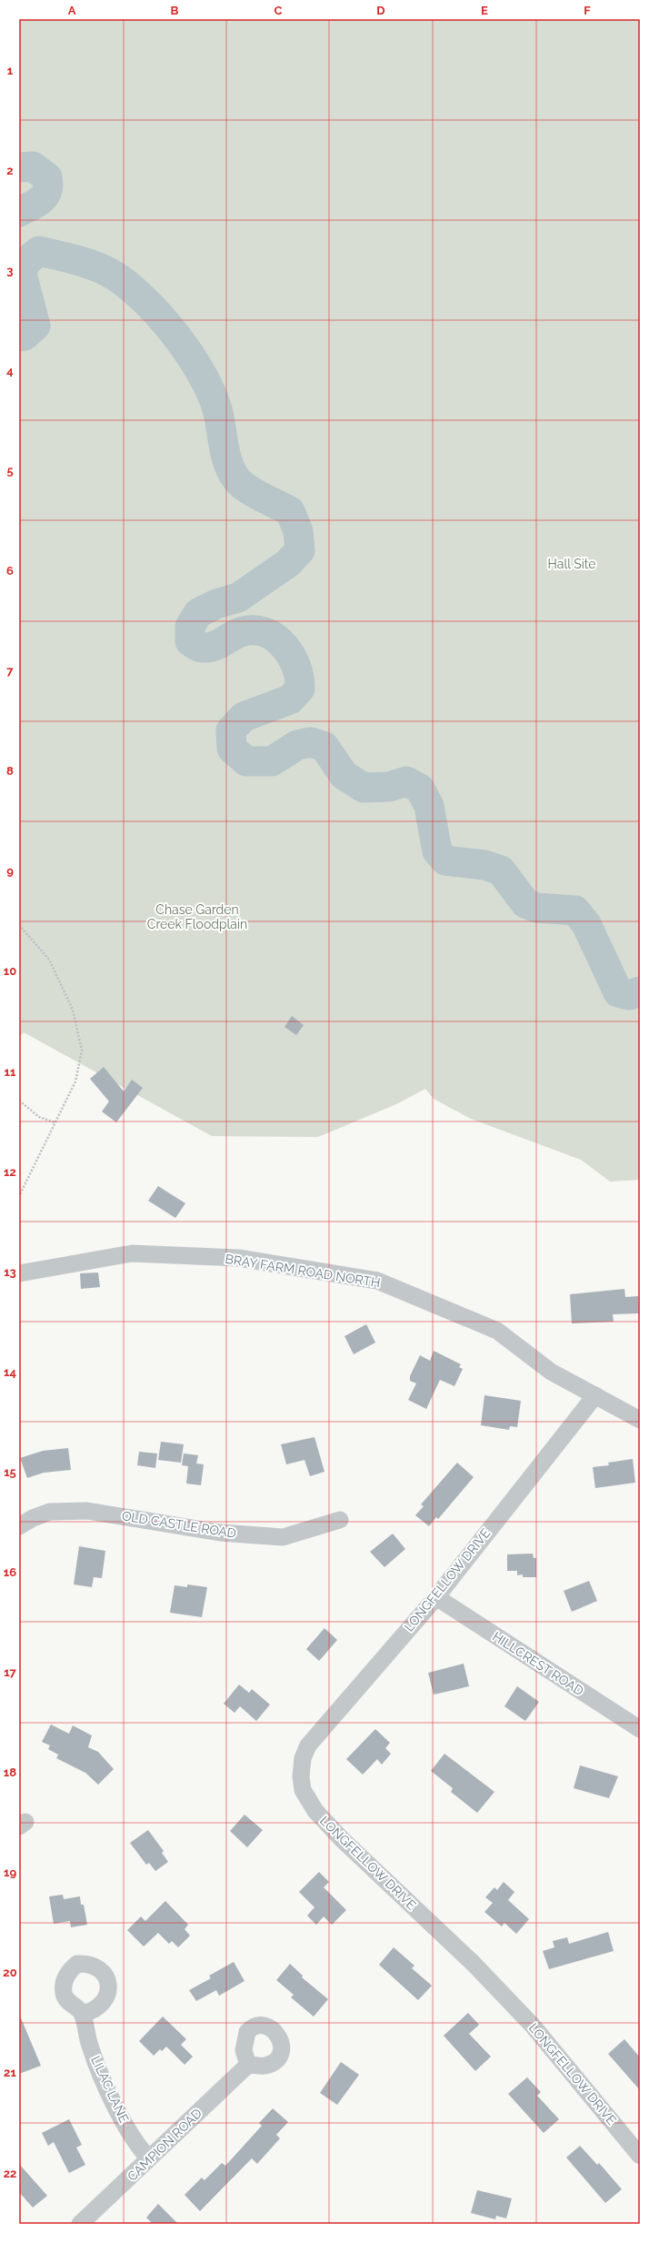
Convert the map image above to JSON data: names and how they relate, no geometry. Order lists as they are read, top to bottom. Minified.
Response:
{"streets":{"street":["BRAY FARM ROAD NORTH","OLD CASTLE ROAD","LONGFELLOW DRIVE","HILLCREST ROAD","LILAC LANE","CAMPION ROAD"]},"crossings":[["BRAY FARM ROAD NORTH","LONGFELLOW DRIVE"],["LONGFELLOW DRIVE","HILLCREST ROAD"],["LILAC LANE","CAMPION ROAD"]],"parks":["Hall Site","Chase Garden Creek Floodplain"],"grid":{"columns":["A","B","C","D","E","F"],"rows":["1","2","3","4","5","6","7","8","9","10","11","12","13","14","15","16","17","18","19","20","21","22"]}}
